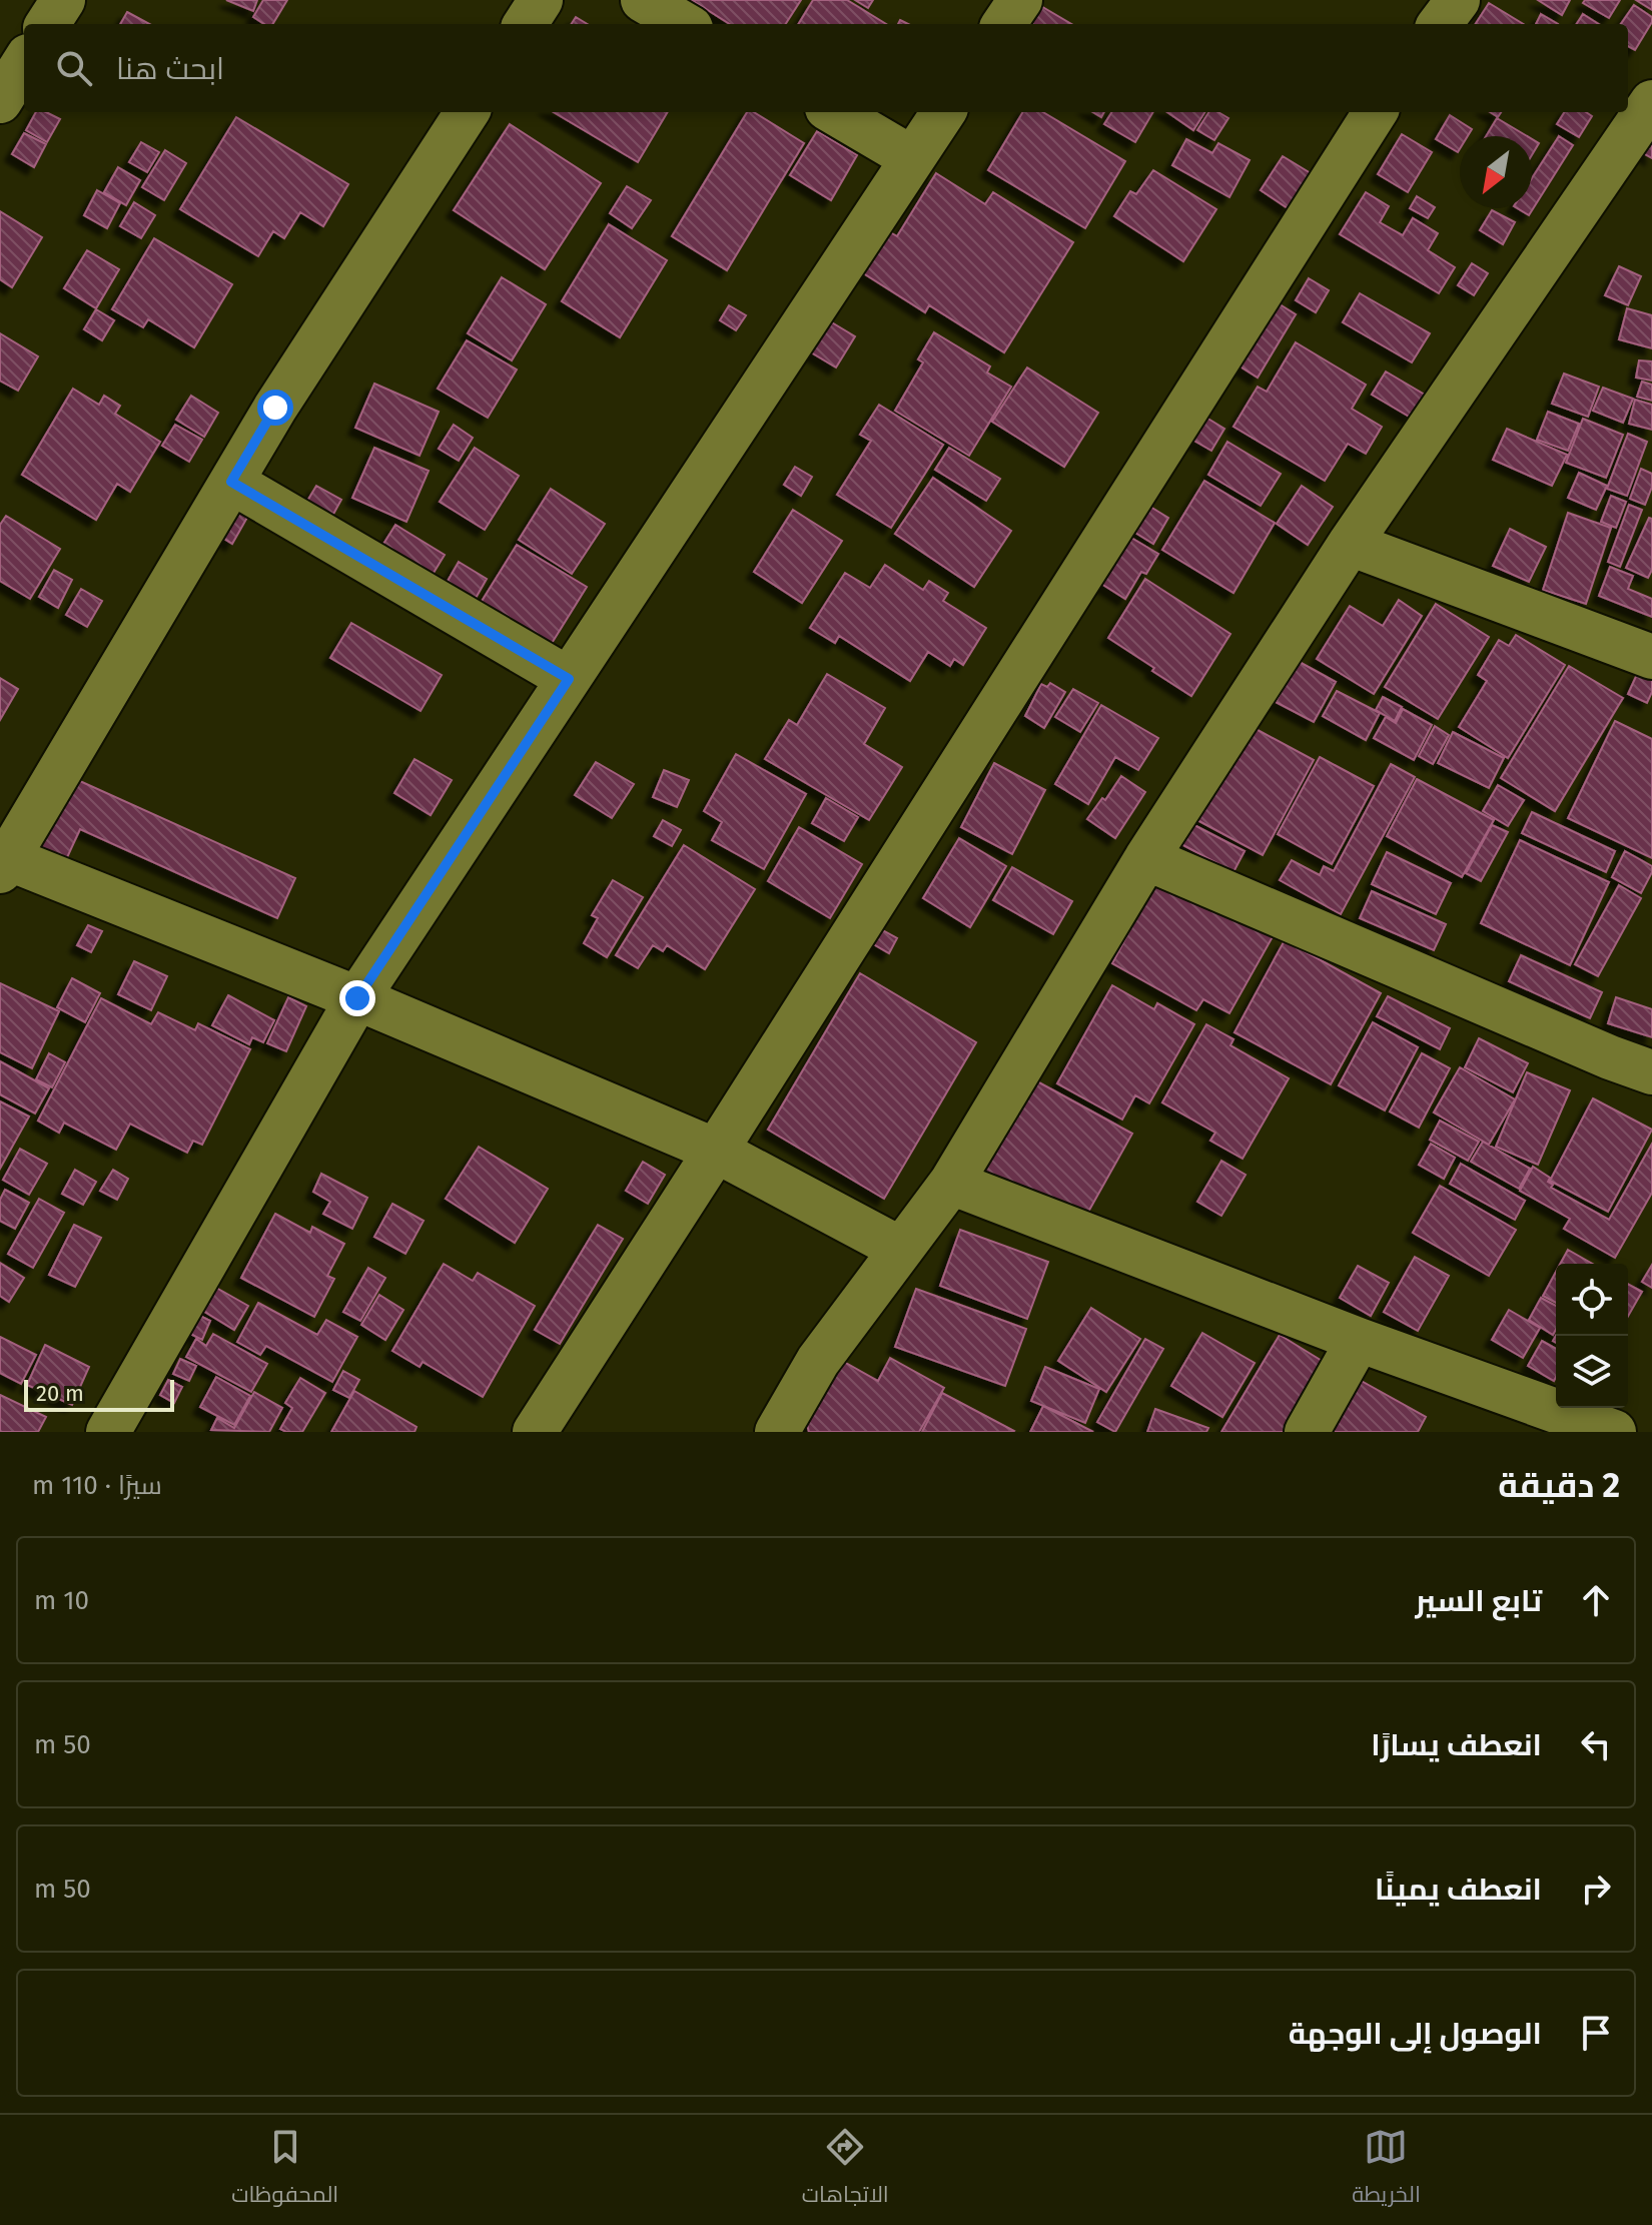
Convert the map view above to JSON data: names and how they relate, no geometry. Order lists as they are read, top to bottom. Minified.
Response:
{"scale_bar":"20 m","north":"bottom left","page":{"search":"ابحث هنا","scale":"20 m","heading":["2 دقيقة","سيرًا · 110 m"],"list":[["تابع السير","10 m"],["انعطف يسارًا","50 m"],["انعطف يمينًا","50 m"],"الوصول إلى الوجهة"],"nav":["الخريطة","الاتجاهات","المحفوظات"]}}
